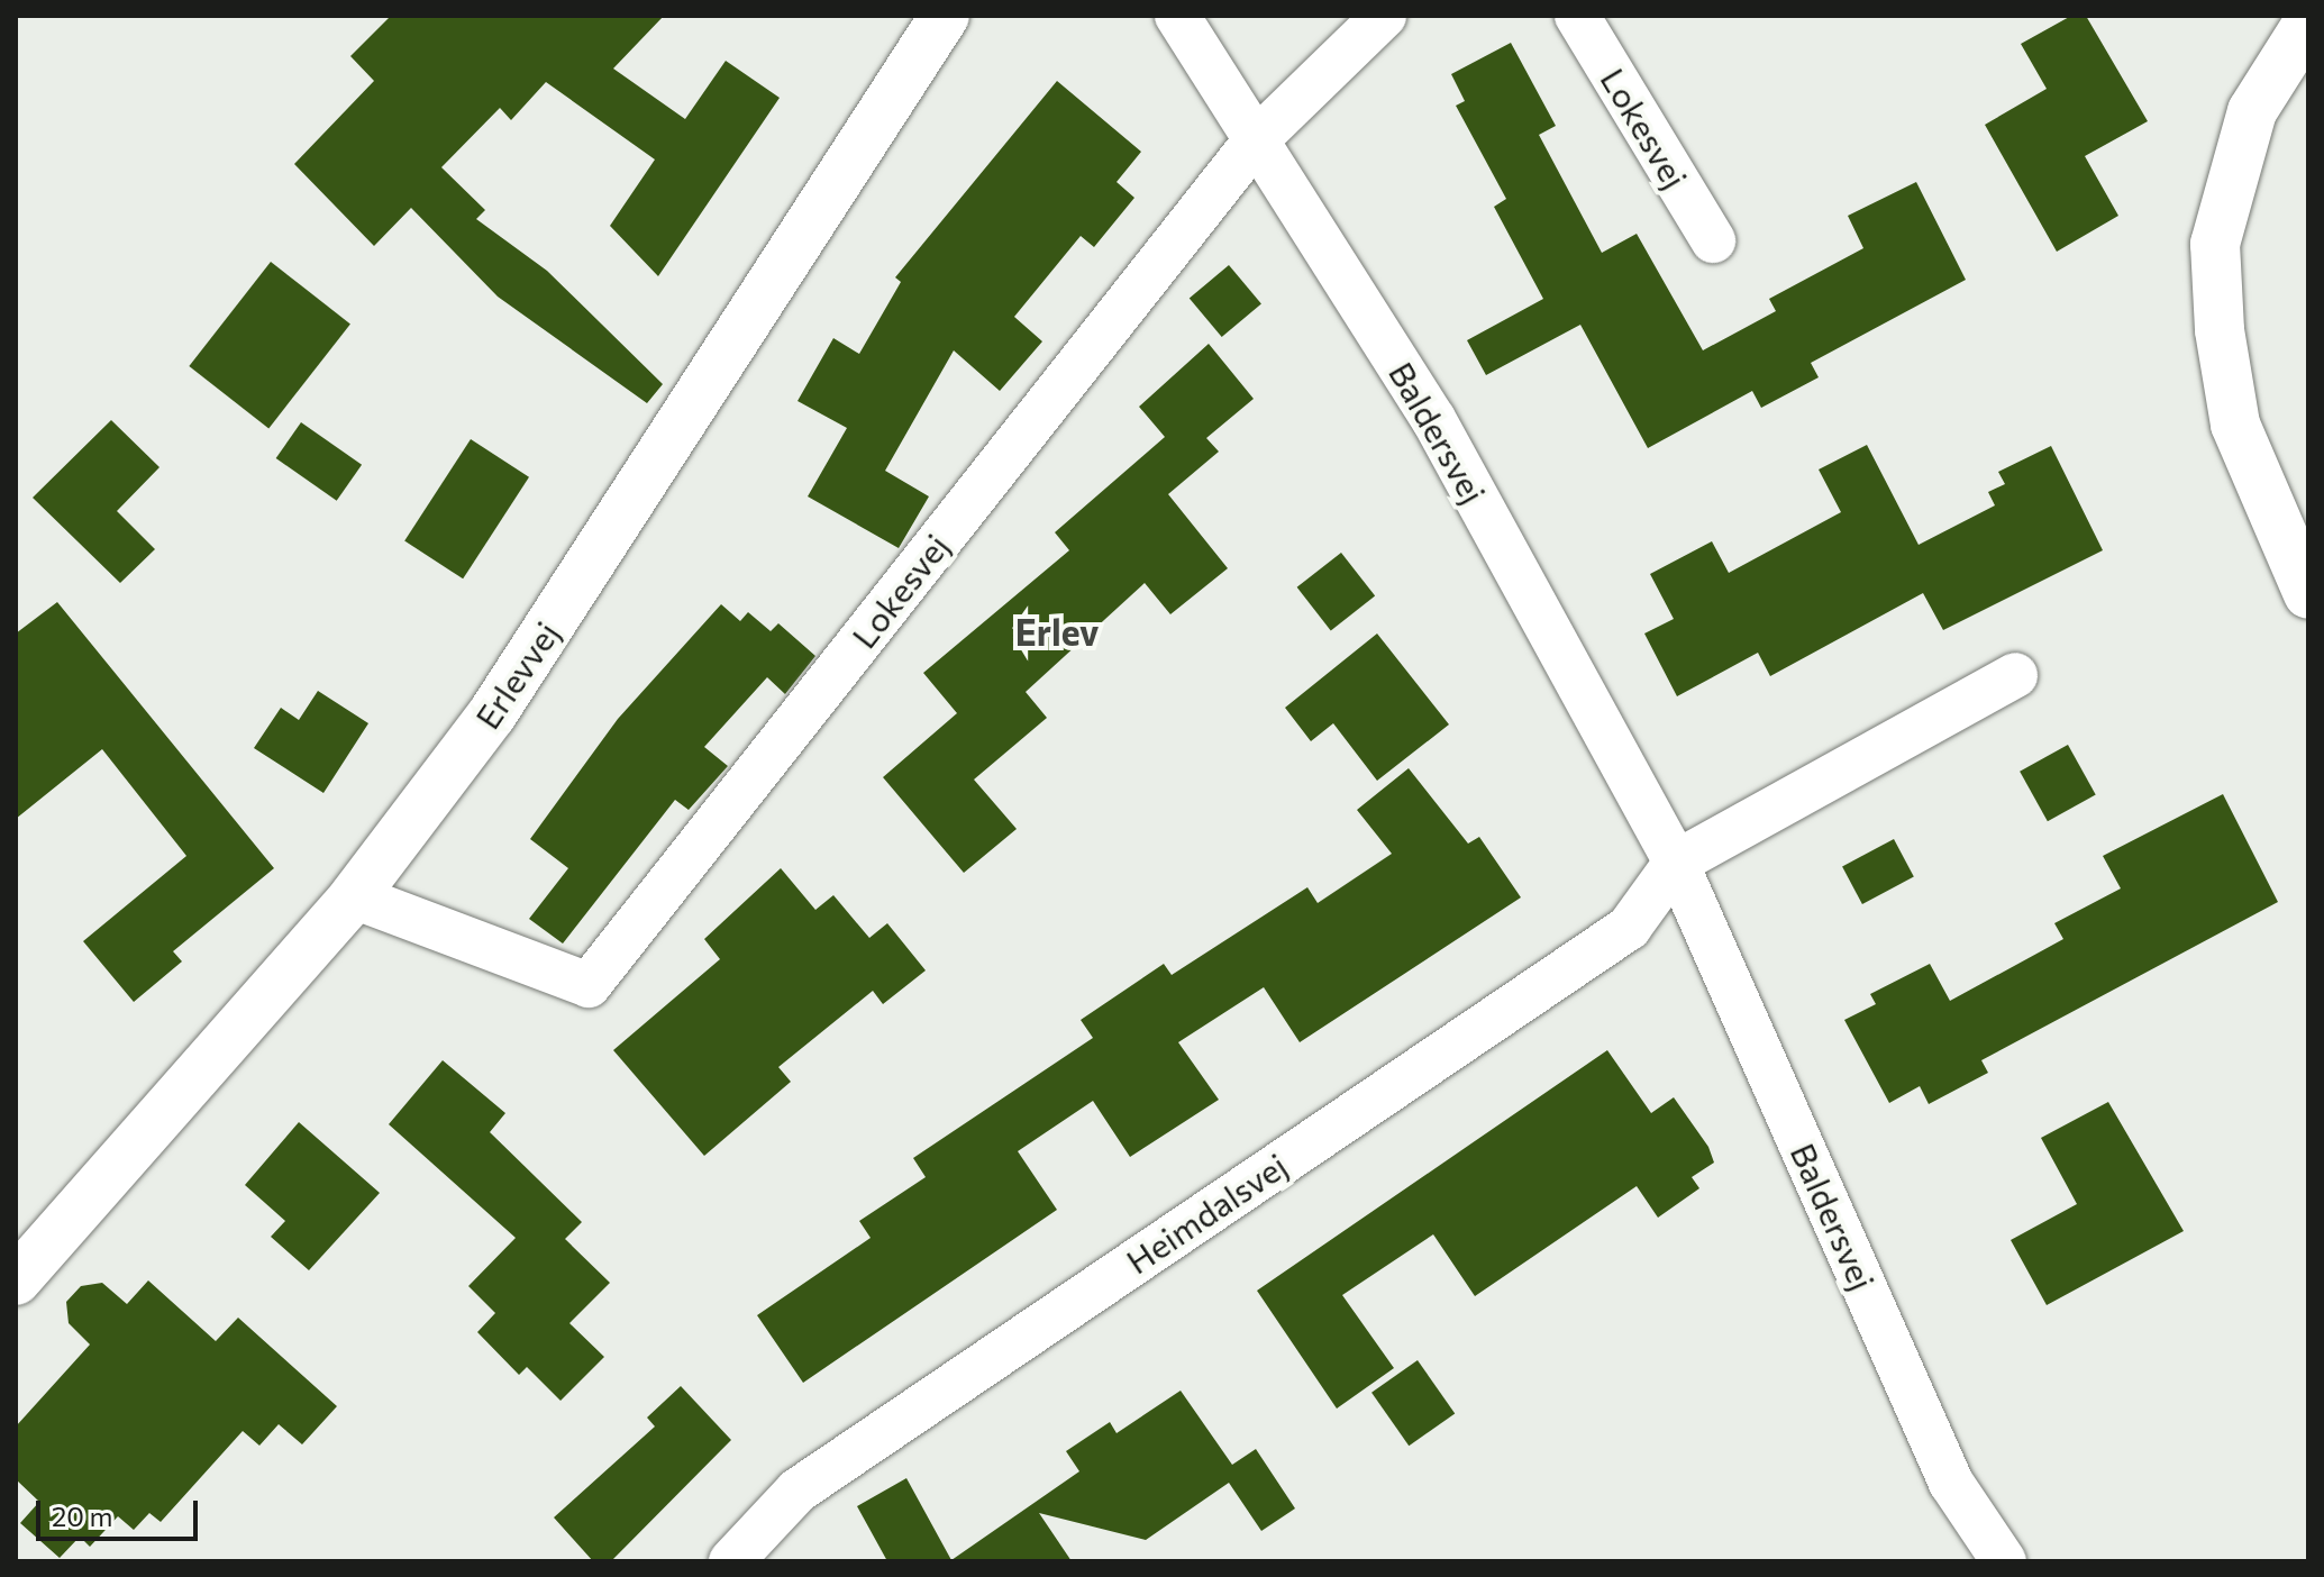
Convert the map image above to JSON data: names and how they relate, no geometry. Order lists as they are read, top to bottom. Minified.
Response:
{"streets":{"street":["Lokesvej","Baldersvej","Erlevvej","Heimdalsvej"]},"crossings":[["Lokesvej","Baldersvej"],["Lokesvej","Erlevvej"],["Baldersvej","Heimdalsvej"]],"districts":["Erlev"],"scale_bar":"20 m"}
